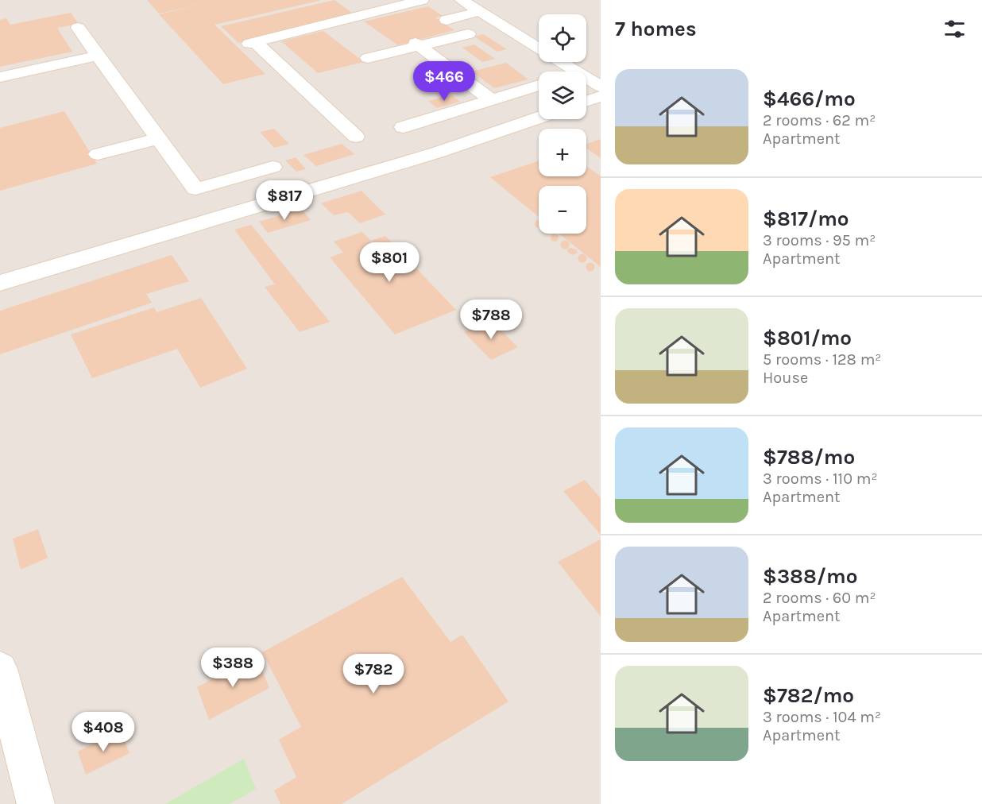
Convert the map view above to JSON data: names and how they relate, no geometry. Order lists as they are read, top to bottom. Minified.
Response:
{"page":{"heading":"7 homes","map_buttons":["+","−"],"list":[{"name":"$466/mo","note":"2 rooms · 62 m² · Apartment"},{"name":"$817/mo","note":"3 rooms · 95 m² · Apartment"},{"name":"$801/mo","note":"5 rooms · 128 m² · House"},{"name":"$788/mo","note":"3 rooms · 110 m² · Apartment"},{"name":"$388/mo","note":"2 rooms · 60 m² · Apartment"},{"name":"$782/mo","note":"3 rooms · 104 m² · Apartment"}],"price":["$466","$817","$801","$788","$388","$782","$408"]}}
